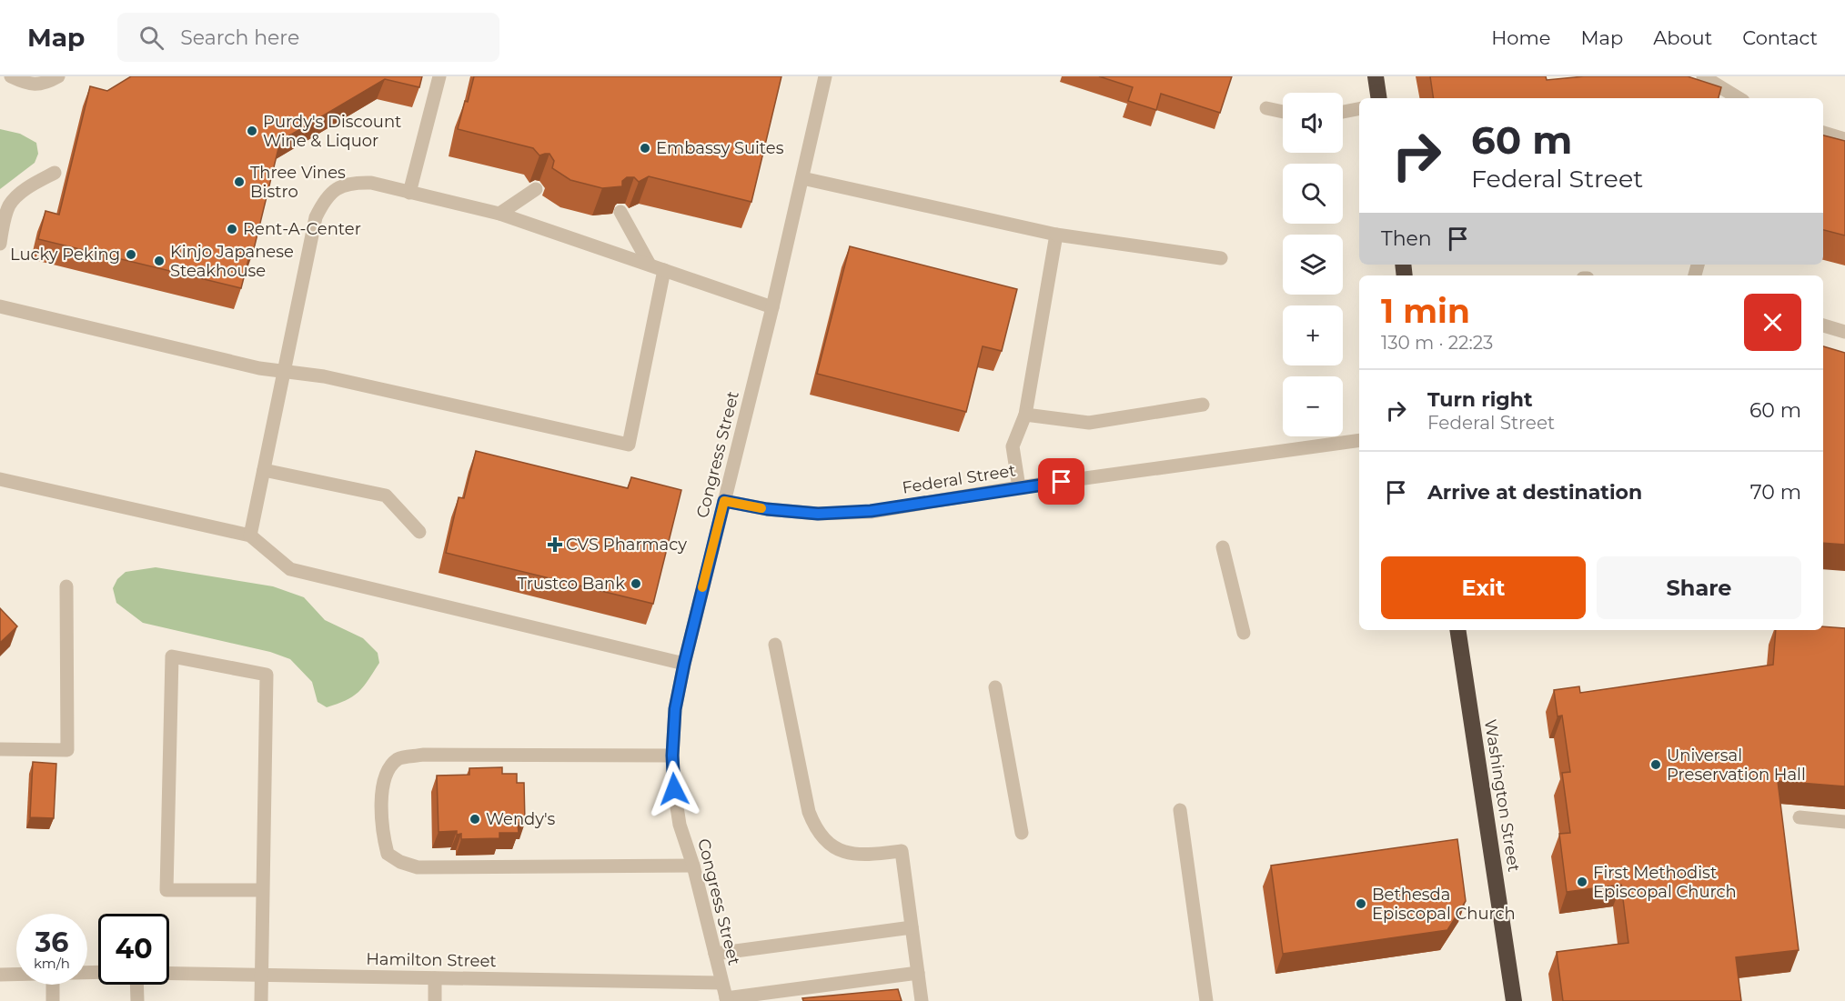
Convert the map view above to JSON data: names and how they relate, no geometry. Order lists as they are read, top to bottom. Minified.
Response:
{"streets":{"highway":["Washington Street"],"street":["Congress Street","Federal Street","Hamilton Street"]},"crossings":[["Congress Street","Federal Street"],["Congress Street","Hamilton Street"]],"places":{"other":["Purdy's Discount Wine & Liquor","Embassy Suites","Three Vines Bistro","Rent-A-Center","Lucky Peking","Kinjo Japanese Steakhouse","Trustco Bank","Universal Preservation Hall","Wendy's","First Methodist Episcopal Church","Bethesda Episcopal Church"],"health":["CVS Pharmacy"]},"page":{"header":"Map","search":"Search here","nav":["Home","Map","About","Contact"],"map_buttons":["+","−"],"turn":["60 m","Federal Street"],"then":"Then","heading":["1 min","130 m · 22:23"],"list":[{"name":"Turn right","note":"Federal Street","value":"60 m"},{"name":"Arrive at destination","value":"70 m"}],"buttons":["Exit","Share"],"speed":"36 km/h","limit":"40"}}
